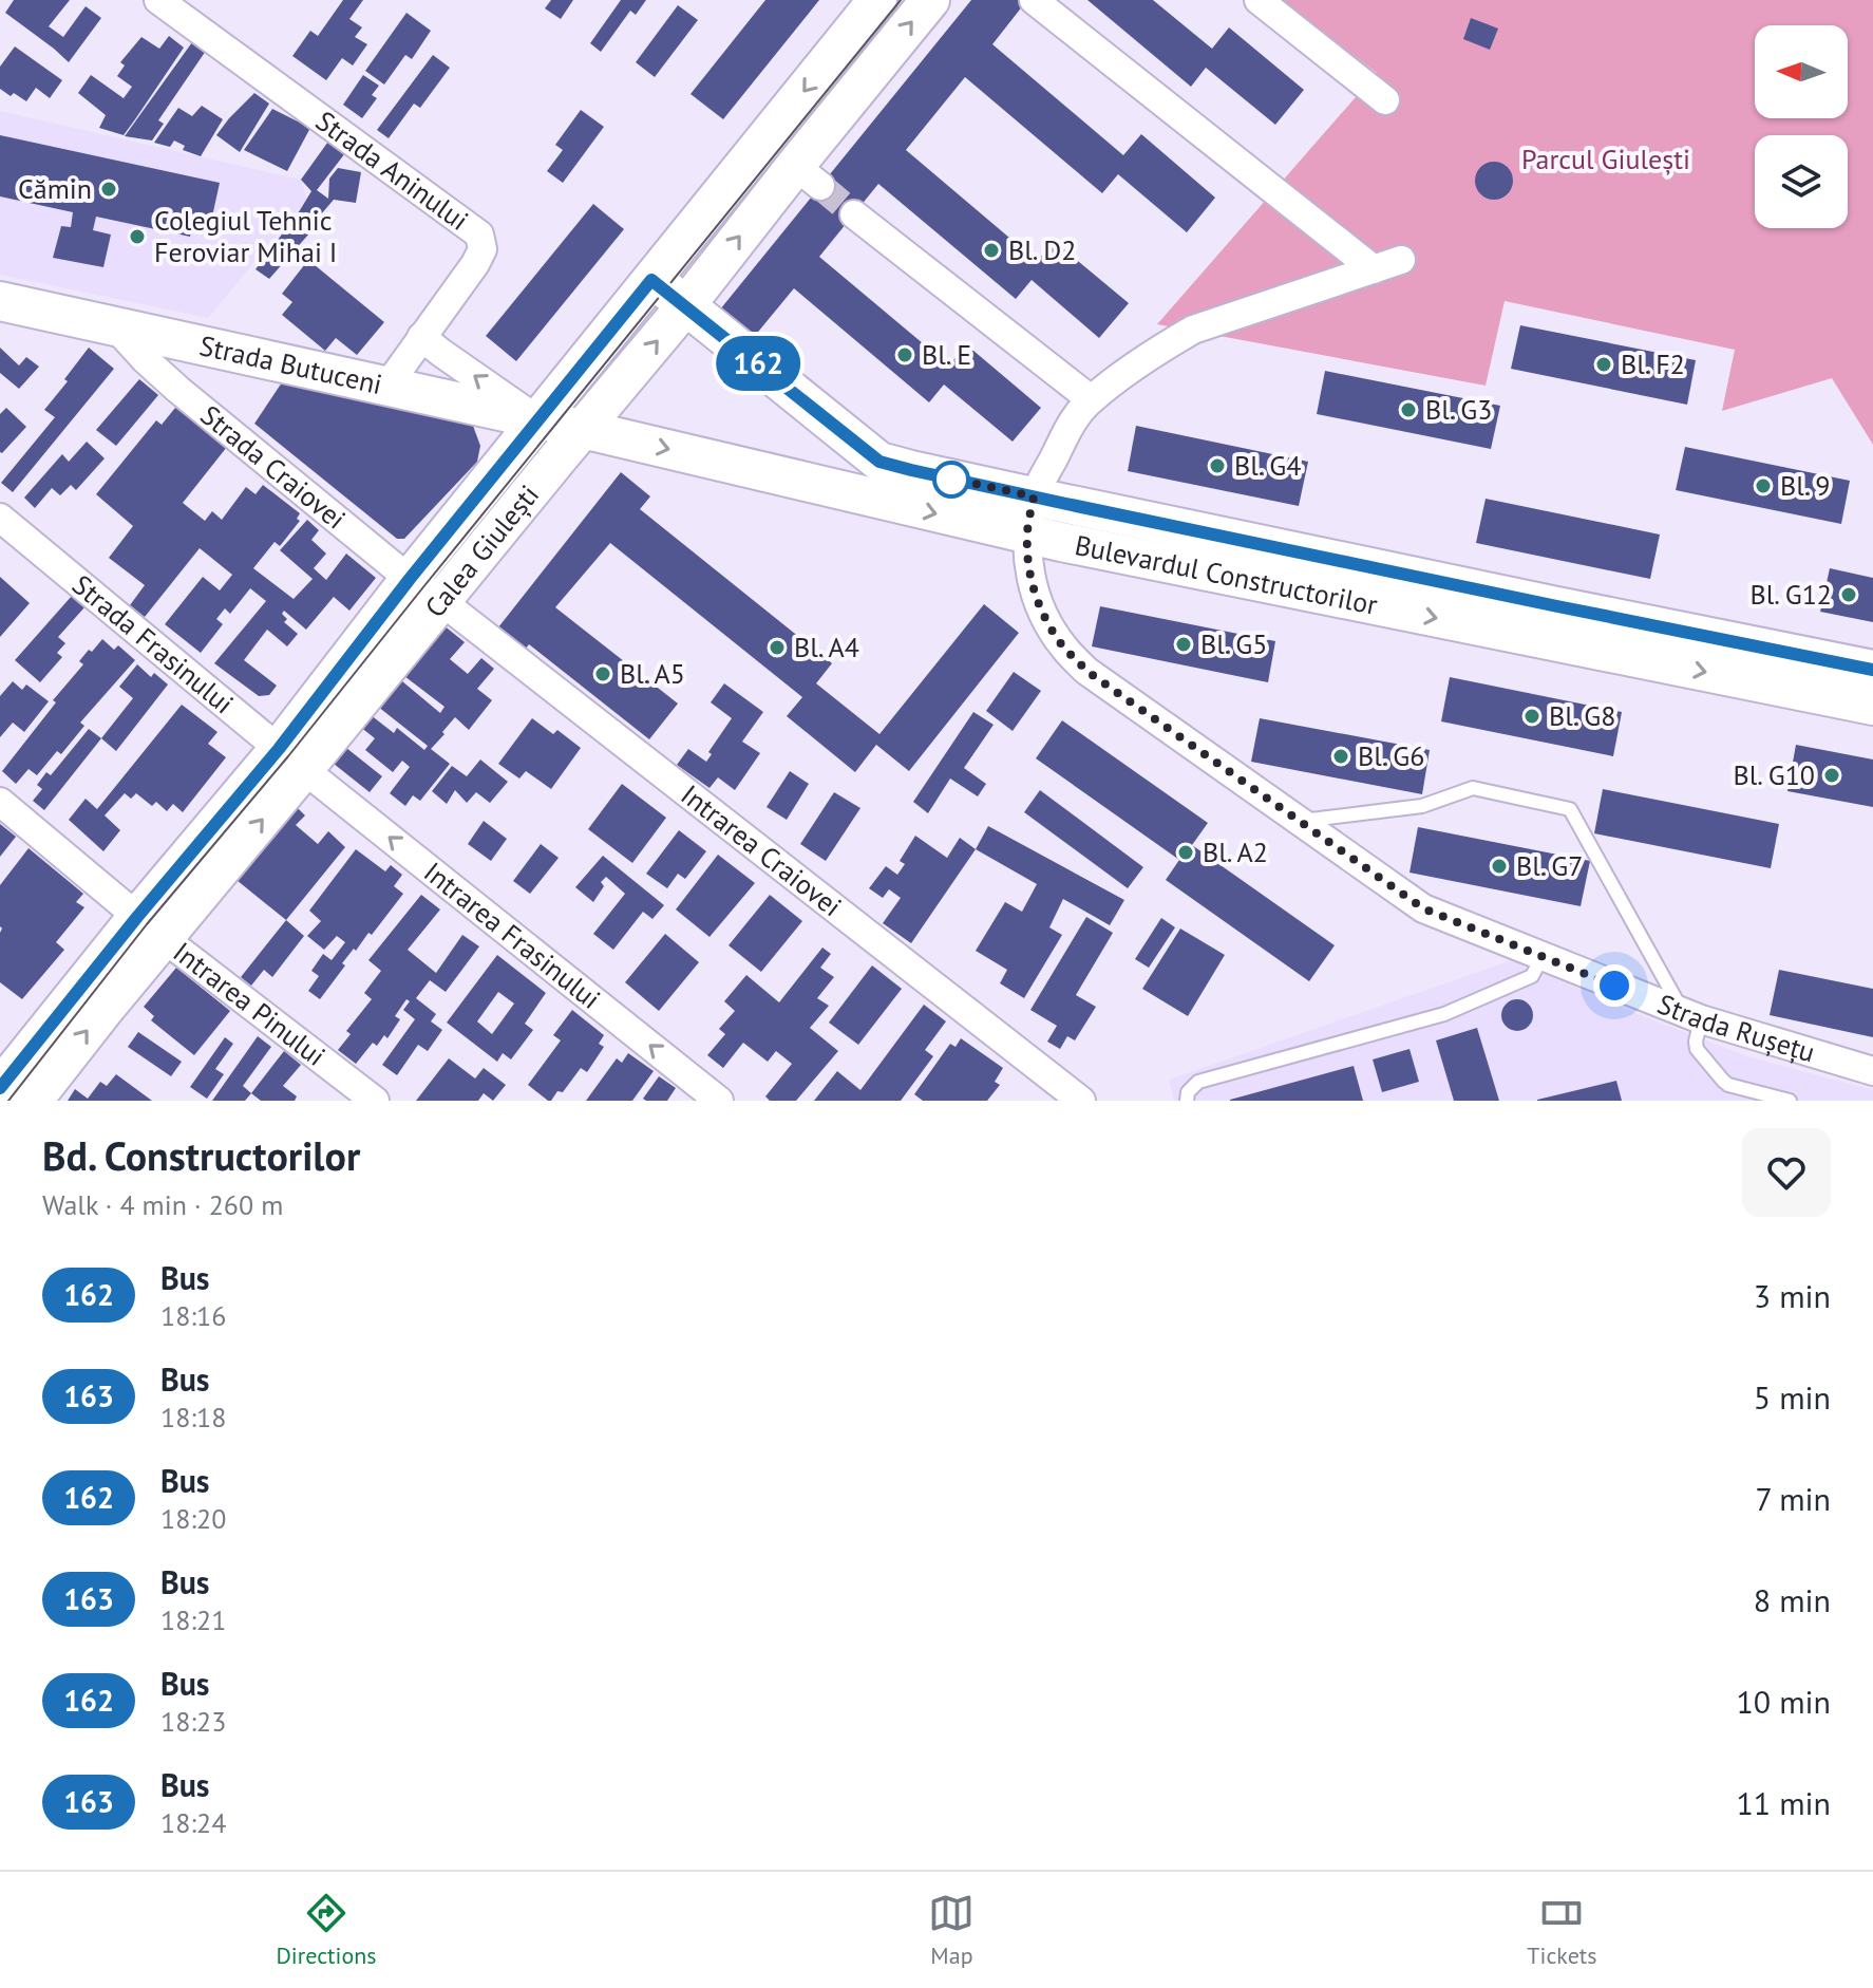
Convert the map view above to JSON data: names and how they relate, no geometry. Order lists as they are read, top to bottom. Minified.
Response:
{"streets":{"street":["Strada Aninului","Strada Butuceni","Strada Craiovei","Calea Giulești","Bulevardul Constructorilor","Strada Frasinului","Intrarea Craiovei","Intrarea Frasinului","Intrarea Pinului","Strada Rușețu"]},"crossings":[["Strada Aninului","Strada Butuceni"],["Strada Butuceni","Strada Craiovei"],["Strada Butuceni","Calea Giulești"],["Strada Butuceni","Bulevardul Constructorilor"],["Strada Craiovei","Calea Giulești"],["Strada Craiovei","Intrarea Craiovei"],["Calea Giulești","Bulevardul Constructorilor"],["Calea Giulești","Strada Frasinului"],["Calea Giulești","Intrarea Craiovei"],["Calea Giulești","Intrarea Frasinului"],["Calea Giulești","Intrarea Pinului"],["Bulevardul Constructorilor","Strada Rușețu"],["Strada Frasinului","Intrarea Frasinului"]],"one_way":["Intrarea Frasinului"],"parks":["Parcul Giulești"],"places":["Cămin","Colegiul Tehnic Feroviar Mihai I","Bl. D2","Bl. E","Bl. F2","Bl. G3","Bl. G4","Bl. 9","Bl. G12","Bl. G5","Bl. A4","Bl. A5","Bl. G8","Bl. G6","Bl. G10","Bl. A2","Bl. G7"],"lines":["bus line 162"],"north":"left","page":{"on_map":"162","heading":["Bd. Constructorilor","Walk · 4 min · 260 m"],"list":[{"mark":"162","name":"Bus","note":"18:16","value":"3 min"},{"mark":"163","name":"Bus","note":"18:18","value":"5 min"},{"mark":"162","name":"Bus","note":"18:20","value":"7 min"},{"mark":"163","name":"Bus","note":"18:21","value":"8 min"},{"mark":"162","name":"Bus","note":"18:23","value":"10 min"},{"mark":"163","name":"Bus","note":"18:24","value":"11 min"}],"tabs":["Directions","Map","Tickets"]}}
